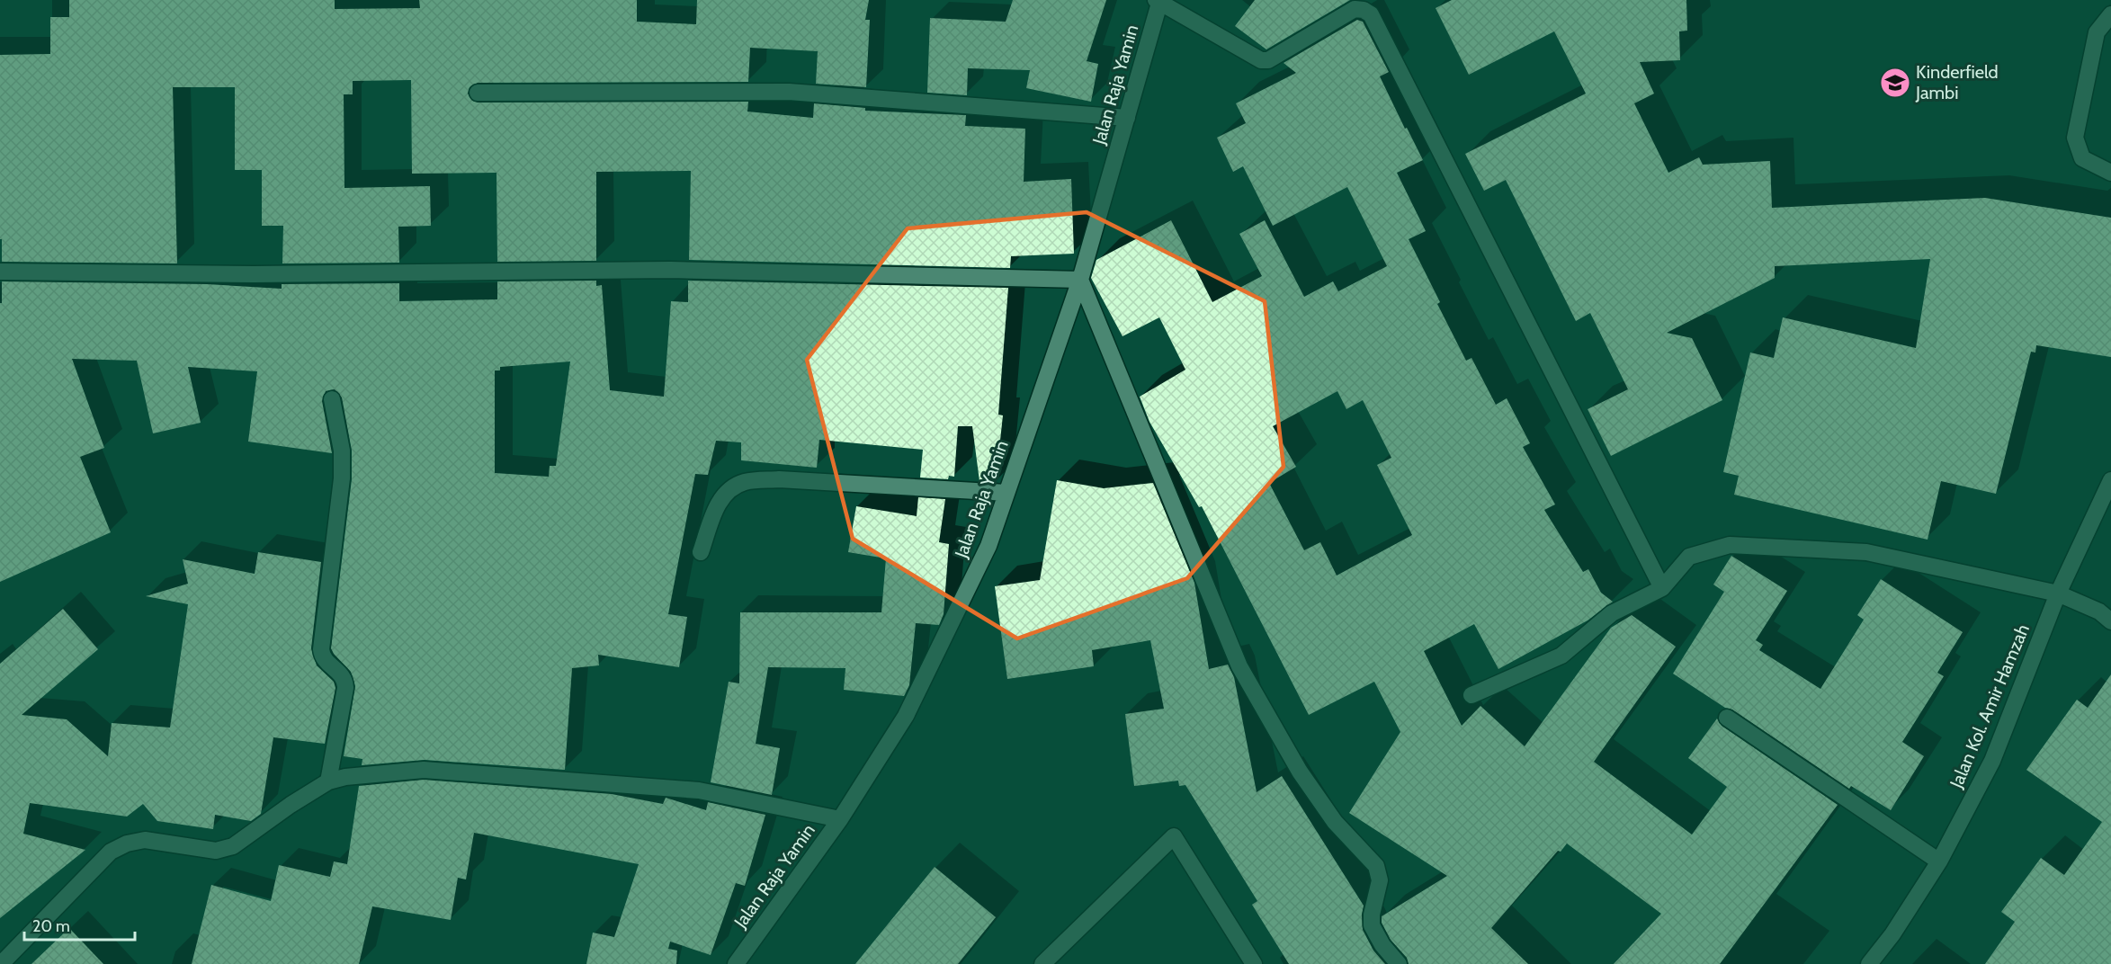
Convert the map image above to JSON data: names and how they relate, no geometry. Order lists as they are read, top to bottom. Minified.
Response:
{"streets":{"street":["Jalan Raja Yamin","Jalan Kol. Amir Hamzah"]},"places":{"school or university":["Kinderfield Jambi"]},"scale_bar":"20 m"}
